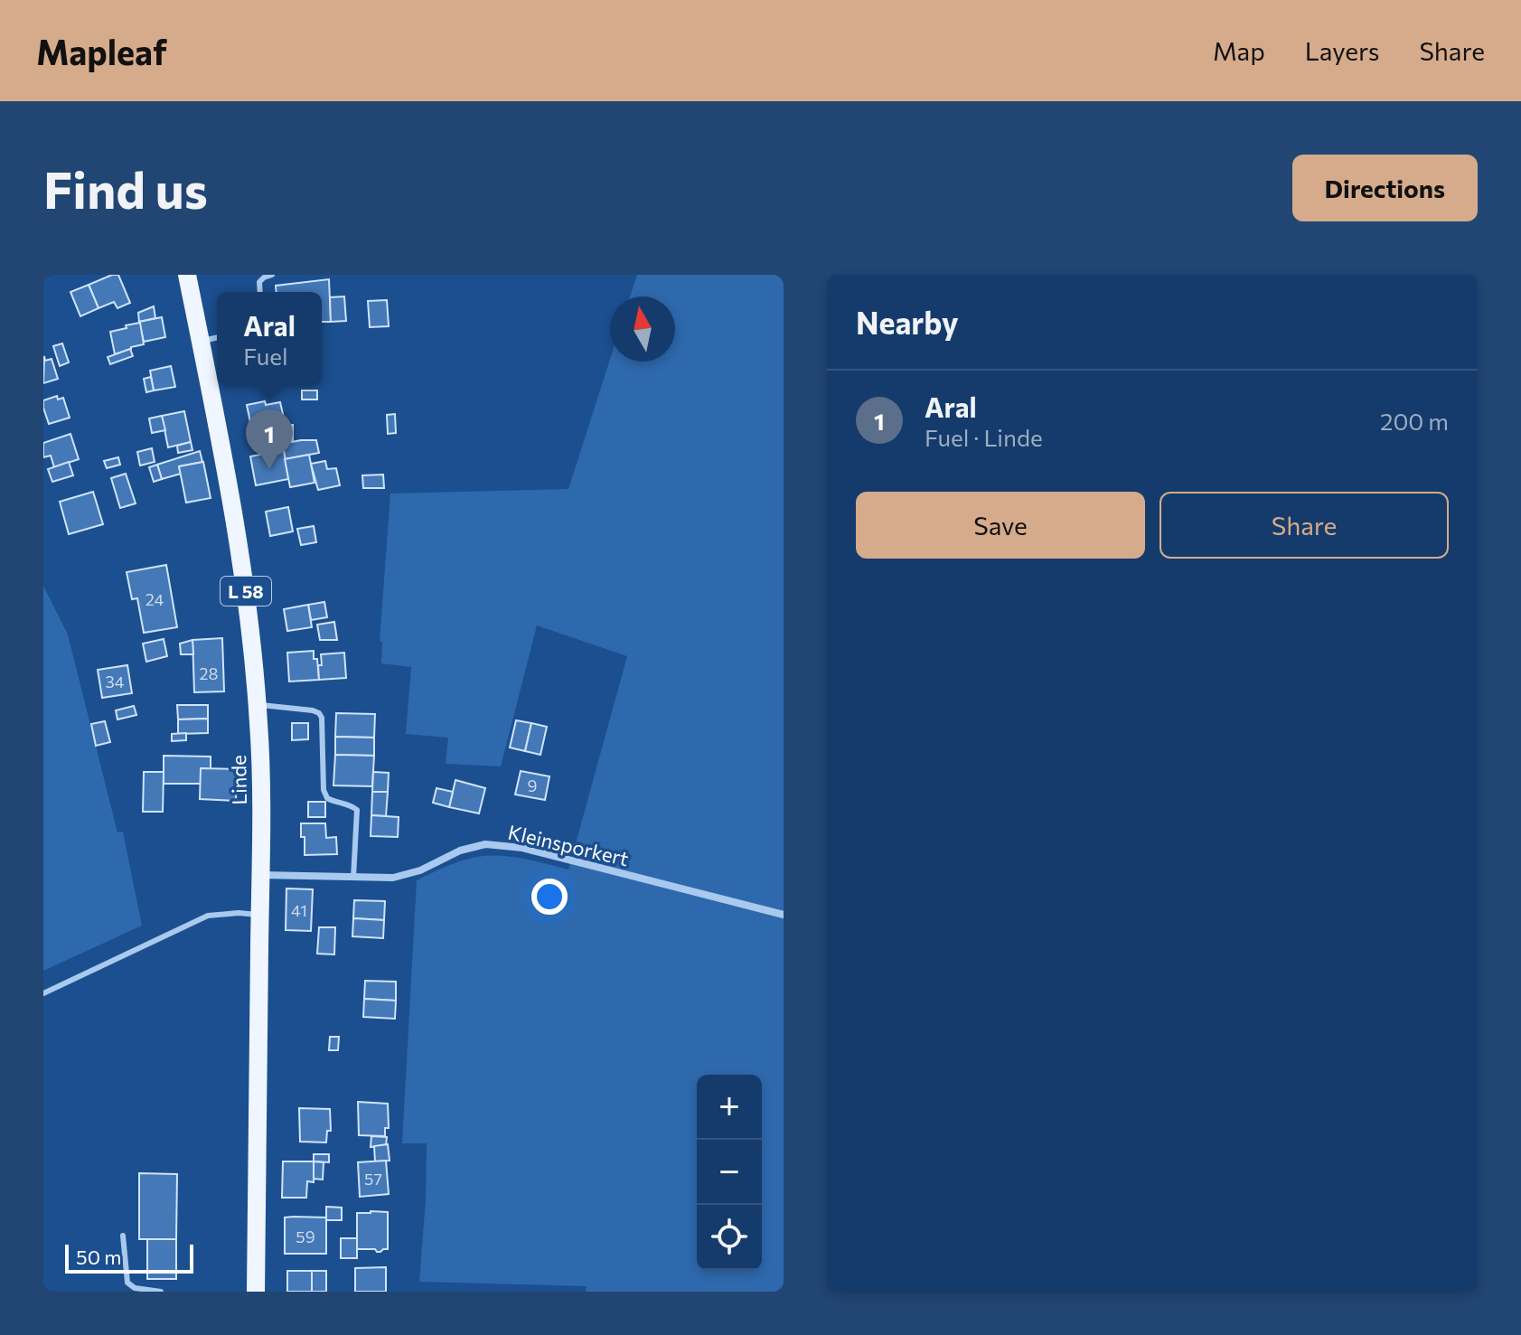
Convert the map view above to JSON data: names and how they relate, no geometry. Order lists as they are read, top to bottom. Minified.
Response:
{"streets":{"main road":["L 58","Linde"],"street":["Kleinsporkert"]},"crossings":[["Linde","Kleinsporkert"]],"house_numbers":["24","28","34","9","41","57","59"],"scale_bar":"50 m","north":"top","page":{"header":"Mapleaf","nav":["Map","Layers","Share"],"buttons":["Directions",["Save","Share"]],"title":"Find us","heading":"Nearby","popup":["Aral","Fuel"],"list":[{"mark":"1","name":"Aral","note":"Fuel · Linde","value":"200 m"}],"pins":"1","map_buttons":["+","−"],"scale":"50 m"}}
